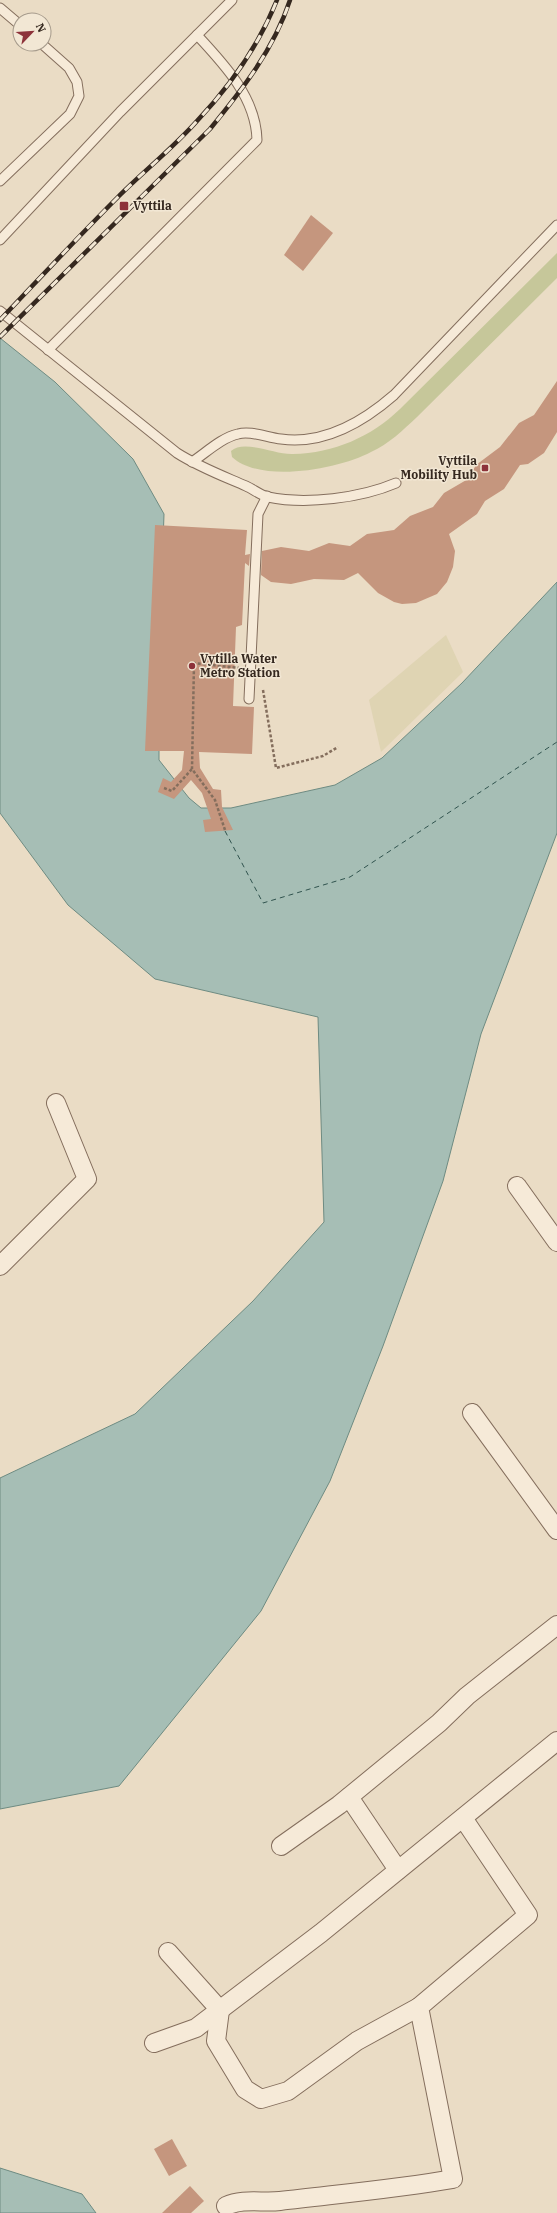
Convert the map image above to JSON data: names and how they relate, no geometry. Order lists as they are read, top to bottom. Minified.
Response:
{"places":{"transit":["Vyttila","Vyttila Mobility Hub"],"other":["Vytilla Water Metro Station"]},"north":"top right"}
